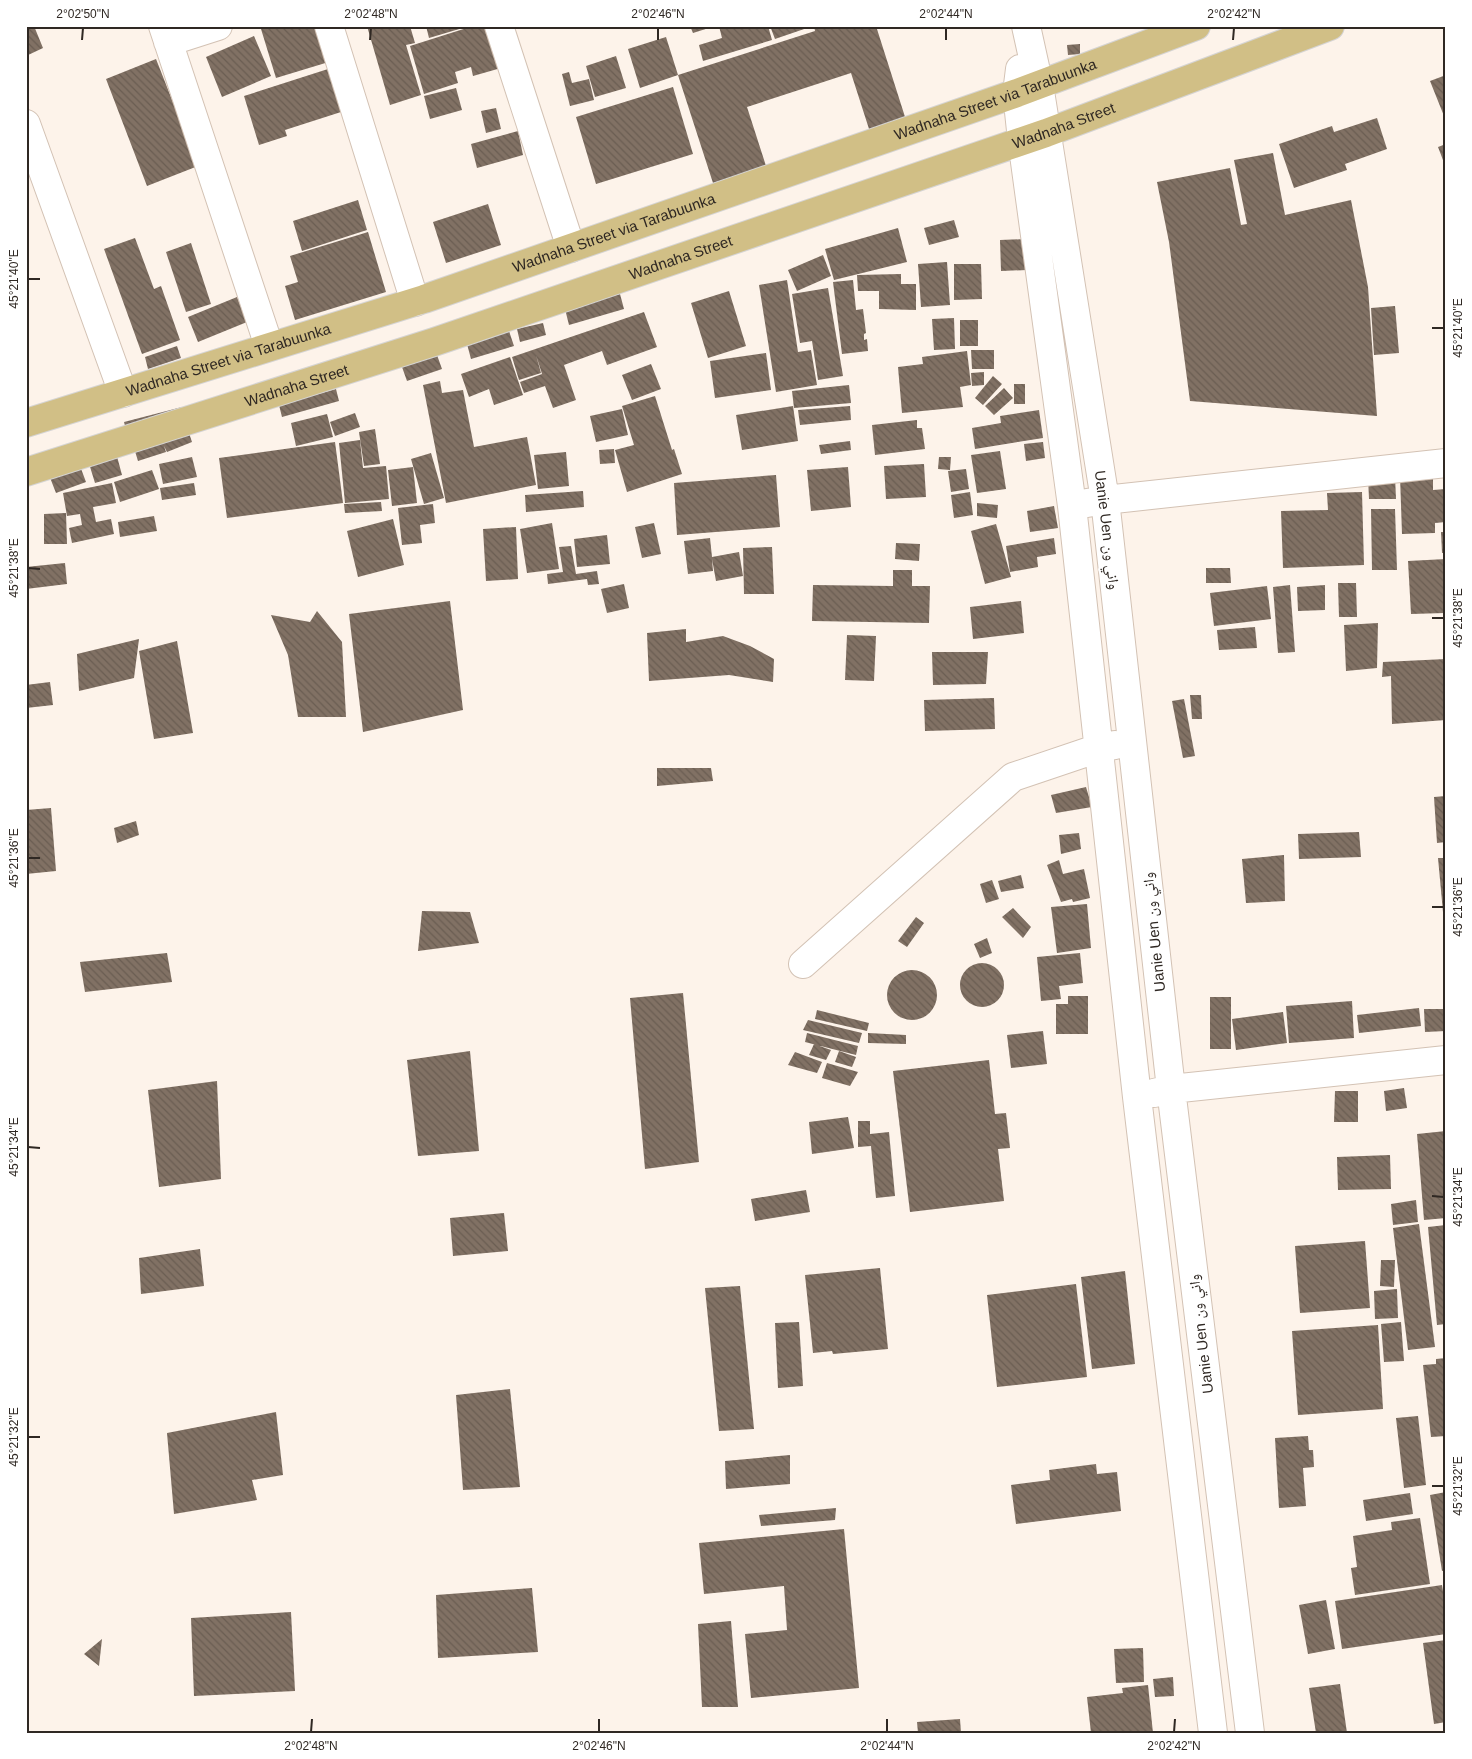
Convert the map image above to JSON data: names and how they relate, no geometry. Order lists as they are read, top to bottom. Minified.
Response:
{"streets":{"main road":["Wadnaha Street via Tarabuunka","Wadnaha Street"],"street":["Uanie Uen واني ون"]},"crossings":[["Wadnaha Street","Uanie Uen واني ون"]],"coordinates":["2°02'50\"N","2°02'48\"N","2°02'46\"N","2°02'44\"N","2°02'42\"N","45°21'40\"E","45°21'38\"E","45°21'36\"E","45°21'34\"E","45°21'32\"E"]}
